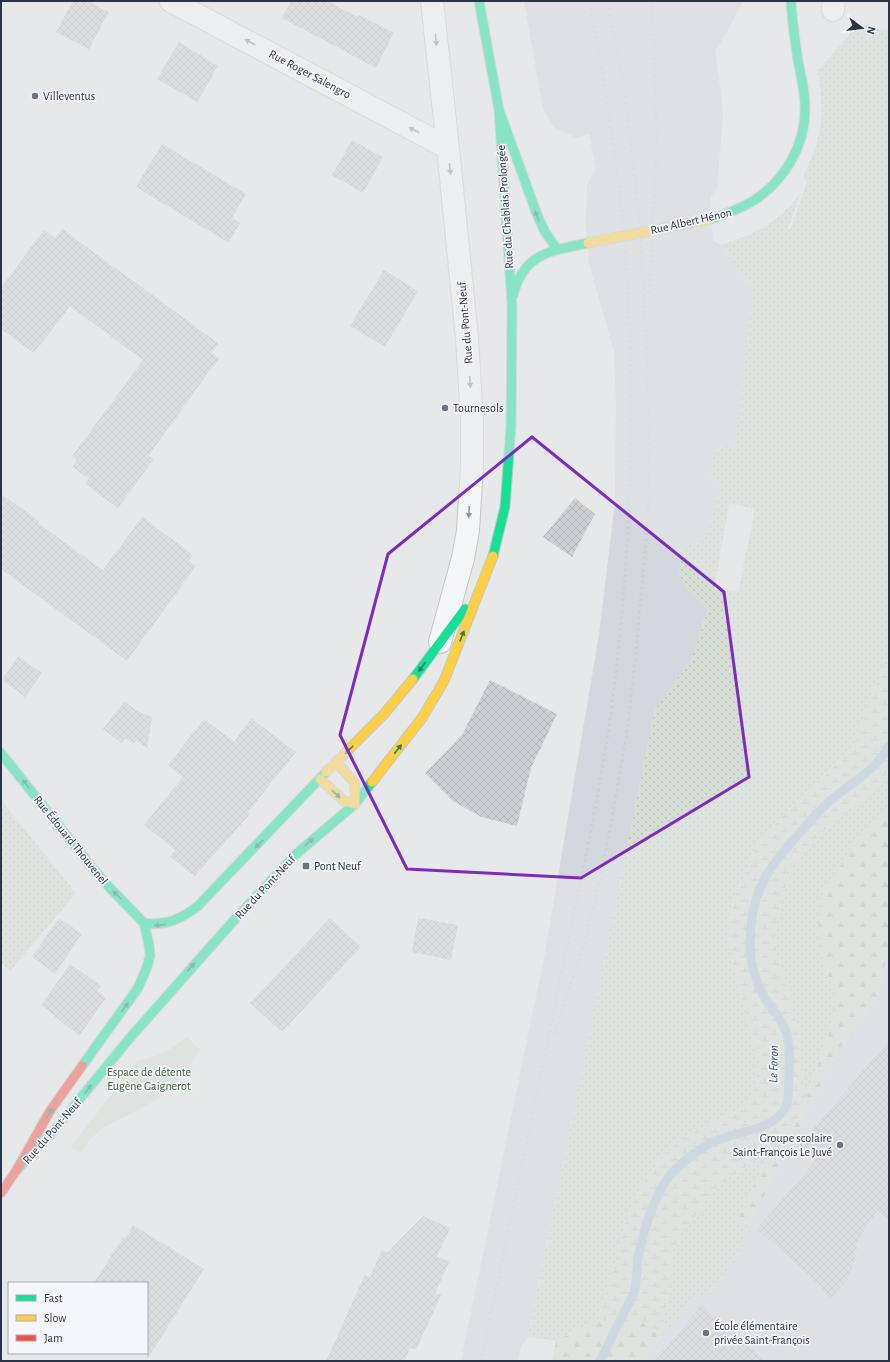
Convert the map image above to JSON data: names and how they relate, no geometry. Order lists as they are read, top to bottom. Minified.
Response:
{"streets":{"street":["Rue Roger Salengro","Rue du Chablais Prolongée","Rue Albert Hénon","Rue du Pont-Neuf","Rue Édouard Thouvenel"]},"crossings":[["Rue Roger Salengro","Rue du Pont-Neuf"],["Rue du Chablais Prolongée","Rue Albert Hénon"],["Rue du Chablais Prolongée","Rue du Pont-Neuf"],["Rue Albert Hénon","Rue du Pont-Neuf"],["Rue du Pont-Neuf","Rue Édouard Thouvenel"]],"one_way":["Rue Roger Salengro","Rue Édouard Thouvenel"],"water":["Le Foron"],"parks":["Espace de détente Eugène Gaignerot"],"places":{"other":["Villeventus","Tournesols","Groupe scolaire Saint-François Le Juvé","École élémentaire privée Saint-François"],"transit":["Pont Neuf"]},"legend":["Fast","Slow","Jam"],"north":"right"}
